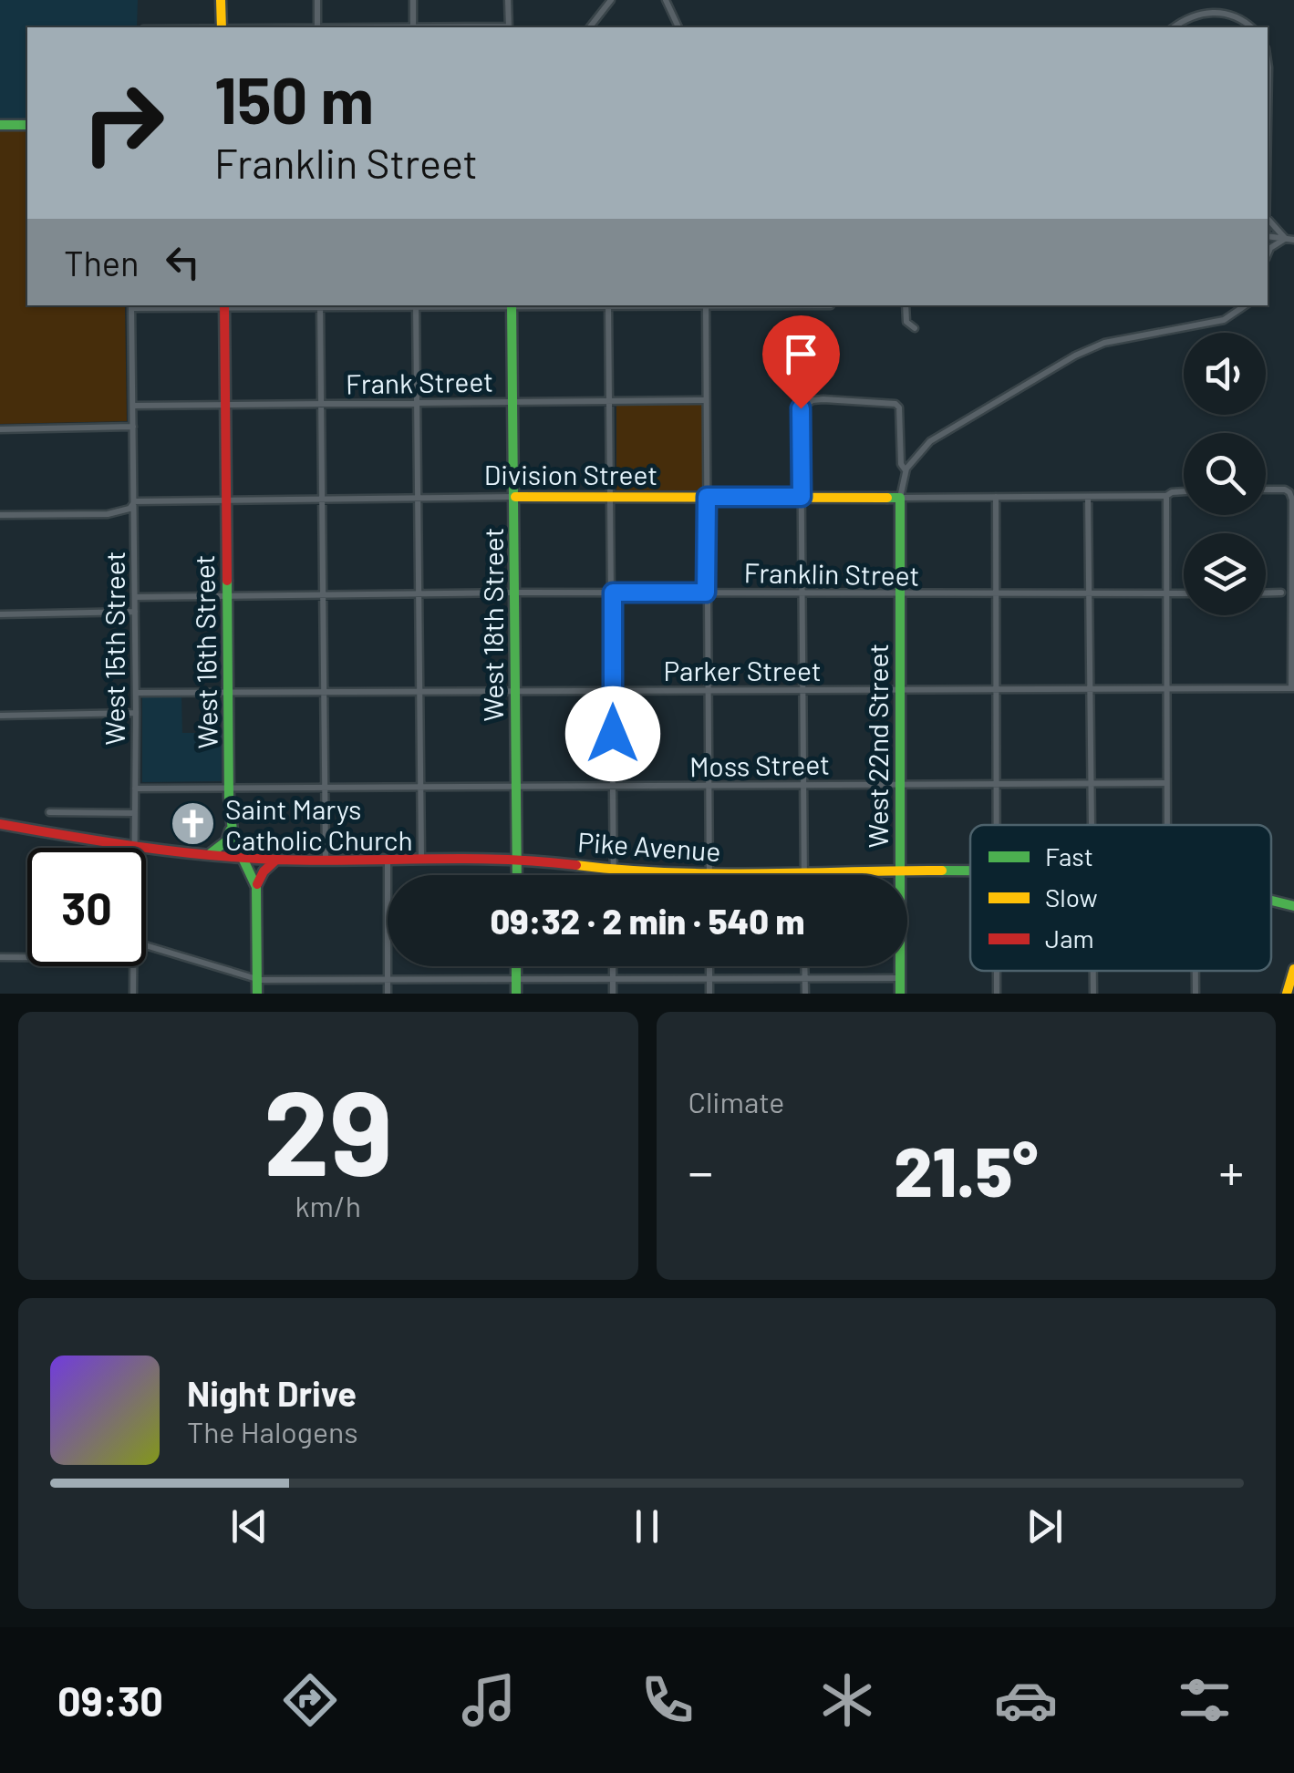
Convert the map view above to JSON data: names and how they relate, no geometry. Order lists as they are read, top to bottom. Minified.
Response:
{"streets":{"street":["Frank Street","Division Street","Franklin Street","West 18th Street","West 15th Street","West 16th Street","Parker Street","West 22nd Street","Moss Street","Pike Avenue"]},"crossings":[["Frank Street","West 18th Street"],["Frank Street","West 15th Street"],["Frank Street","West 16th Street"],["Division Street","West 18th Street"],["Division Street","West 15th Street"],["Division Street","West 16th Street"],["Division Street","West 22nd Street"],["Franklin Street","West 18th Street"],["Franklin Street","West 15th Street"],["Franklin Street","West 16th Street"],["Franklin Street","West 22nd Street"],["West 18th Street","Parker Street"],["West 18th Street","Moss Street"],["West 18th Street","Pike Avenue"],["West 15th Street","Parker Street"],["West 15th Street","Moss Street"],["West 15th Street","Pike Avenue"],["West 16th Street","Parker Street"],["West 16th Street","Moss Street"],["West 16th Street","Pike Avenue"],["Parker Street","West 22nd Street"],["West 22nd Street","Moss Street"],["West 22nd Street","Pike Avenue"]],"places":{"church":["Saint Marys Catholic Church"]},"legend":["Fast","Slow","Jam"],"page":{"turn":["150 m","Franklin Street"],"then":"Then","limit":"30","trip":"09:32 · 2 min · 540 m","tile":[["29","km/h"],"Climate"],"heat":["−","21.5°","+"],"song":["Night Drive","The Halogens"],"tabs":"09:30"}}
